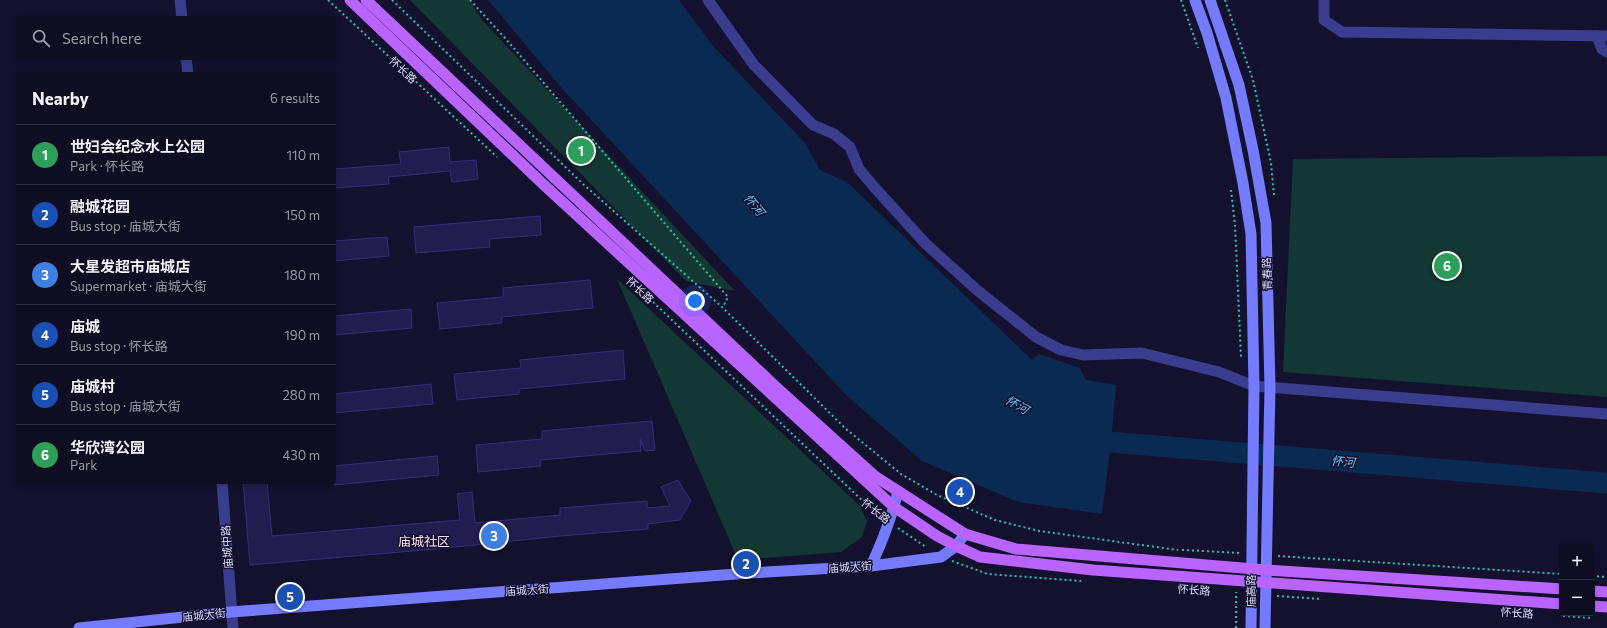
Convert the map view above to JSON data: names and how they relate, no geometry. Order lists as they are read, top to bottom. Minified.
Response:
{"streets":{"main road":["怀长路","青春路","庙城大街","庙高路"],"street":["庙城中路"]},"crossings":[["怀长路","庙城大街"],["怀长路","庙高路"],["青春路","庙高路"],["庙城中路","庙城大街"]],"districts":["庙城社区"],"water":["怀河"],"page":{"search":"Search here","heading":["Nearby","6 results"],"list":[{"mark":"1","name":"世妇会纪念水上公园","note":"Park · 怀长路","value":"110 m"},{"mark":"2","name":"融城花园","note":"Bus stop · 庙城大街","value":"150 m"},{"mark":"3","name":"大星发超市庙城店","note":"Supermarket · 庙城大街","value":"180 m"},{"mark":"4","name":"庙城","note":"Bus stop · 怀长路","value":"190 m"},{"mark":"5","name":"庙城村","note":"Bus stop · 庙城大街","value":"280 m"},{"mark":"6","name":"华欣湾公园","note":"Park","value":"430 m"}],"pins":["1","6","4","3","2","5"],"map_buttons":["+","−"]}}
